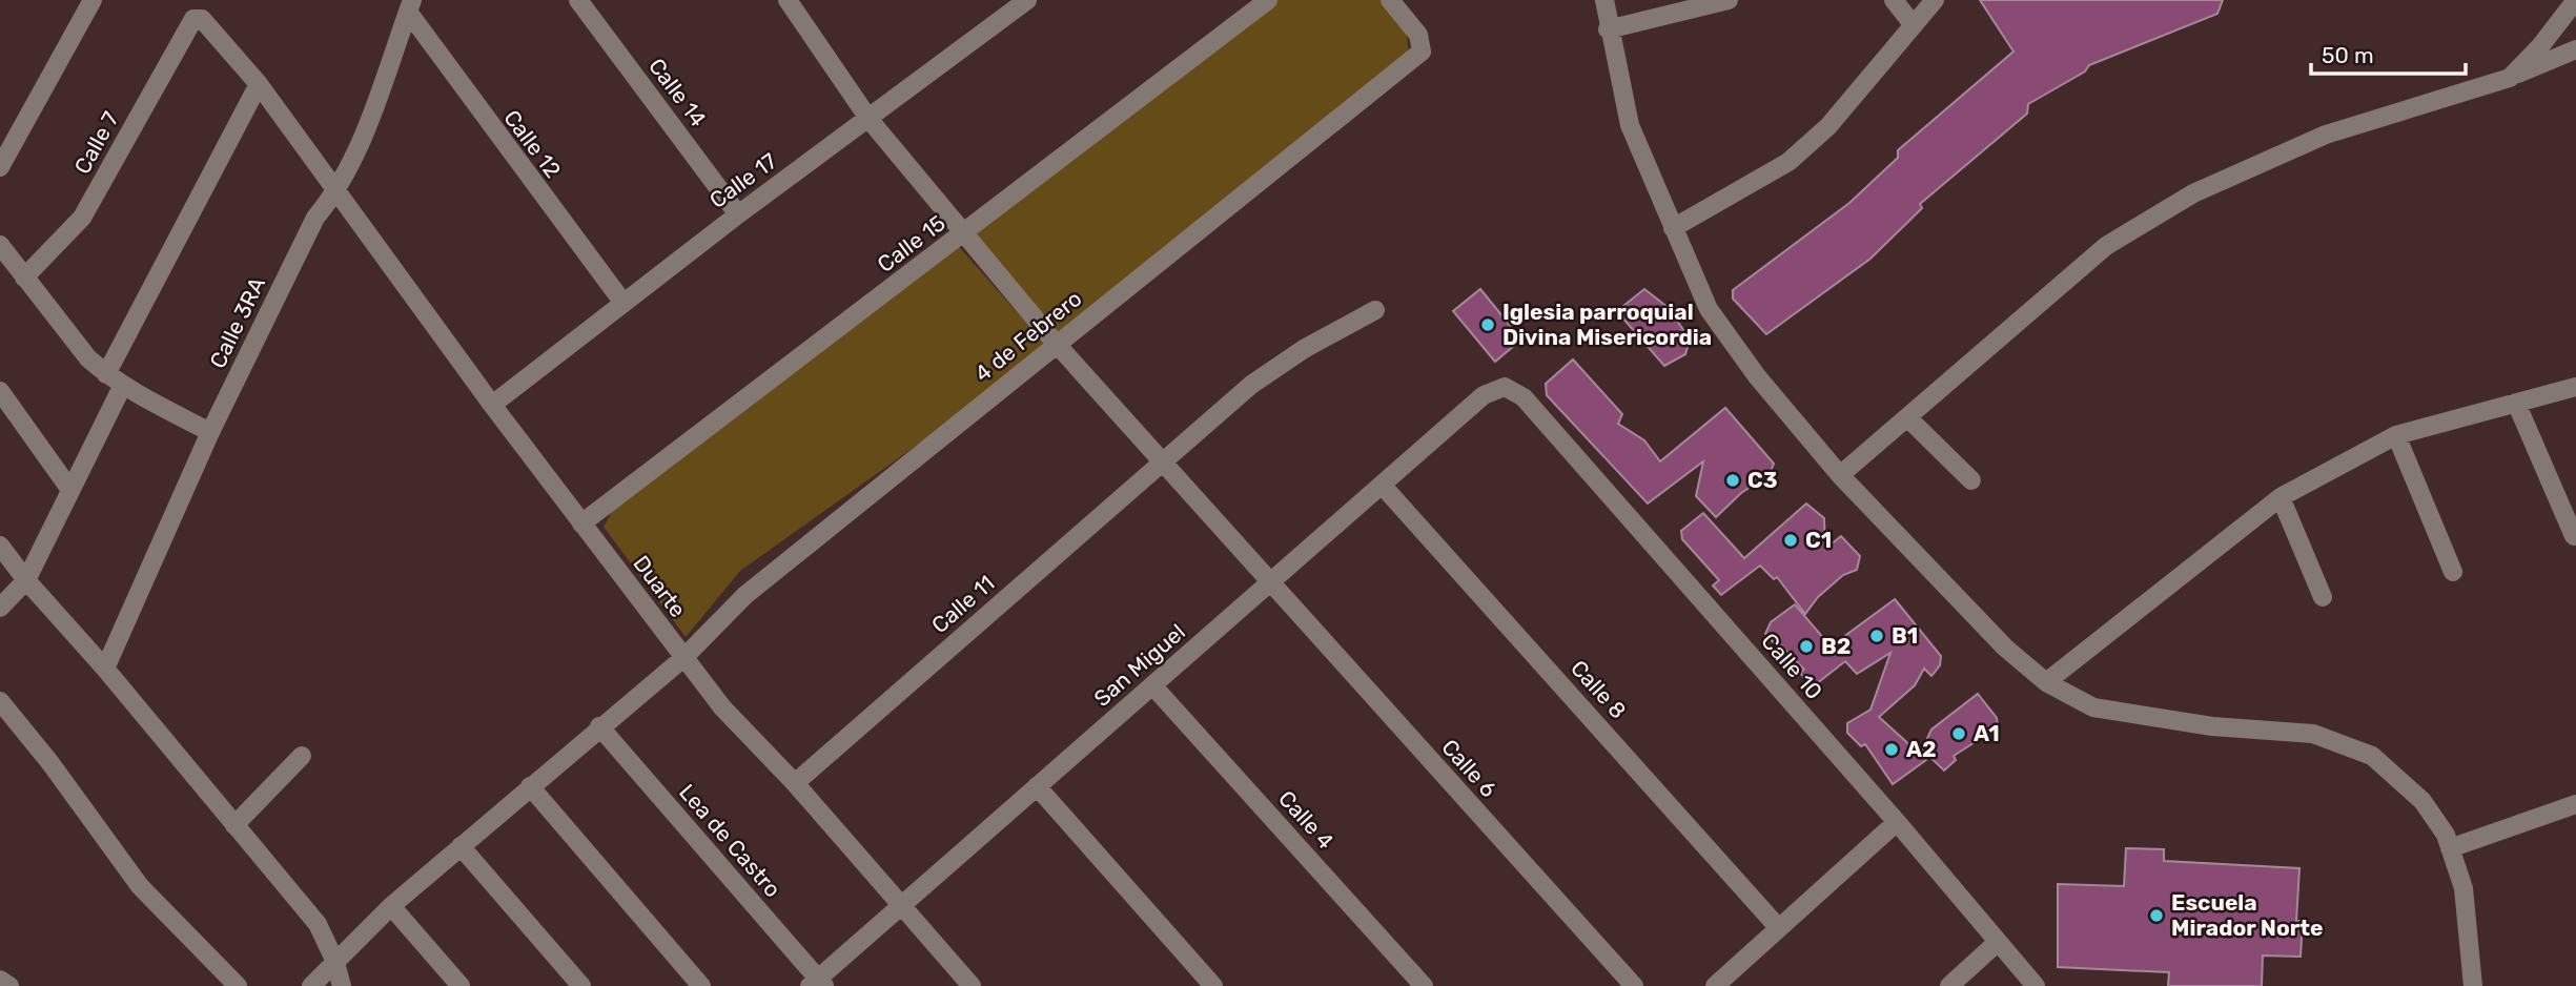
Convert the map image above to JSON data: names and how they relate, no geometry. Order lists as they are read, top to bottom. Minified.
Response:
{"streets":{"street":["Calle 14","Calle 7","Calle 12","Calle 17","Calle 15","Calle 3RA","4 de Febrero","Duarte","Calle 11","San Miguel","Calle 10","Calle 8","Calle 6","Calle 4","Lea de Castro"]},"crossings":[["Calle 14","Calle 17"],["Calle 7","Duarte"],["Calle 12","Calle 17"],["Calle 12","Calle 3RA"],["Calle 17","Duarte"],["Calle 17","Calle 6"],["Calle 15","Duarte"],["Calle 15","Calle 6"],["Calle 3RA","Duarte"],["4 de Febrero","Duarte"],["4 de Febrero","Calle 6"],["4 de Febrero","Lea de Castro"],["Duarte","Calle 11"],["Duarte","San Miguel"],["Calle 11","Calle 6"],["San Miguel","Calle 10"],["San Miguel","Calle 8"],["San Miguel","Calle 6"],["San Miguel","Calle 4"],["San Miguel","Lea de Castro"]],"places":["Iglesia parroquial Divina Misericordia","C3","C1","B1","B2","A1","A2","Escuela Mirador Norte"],"scale_bar":"50 m"}
